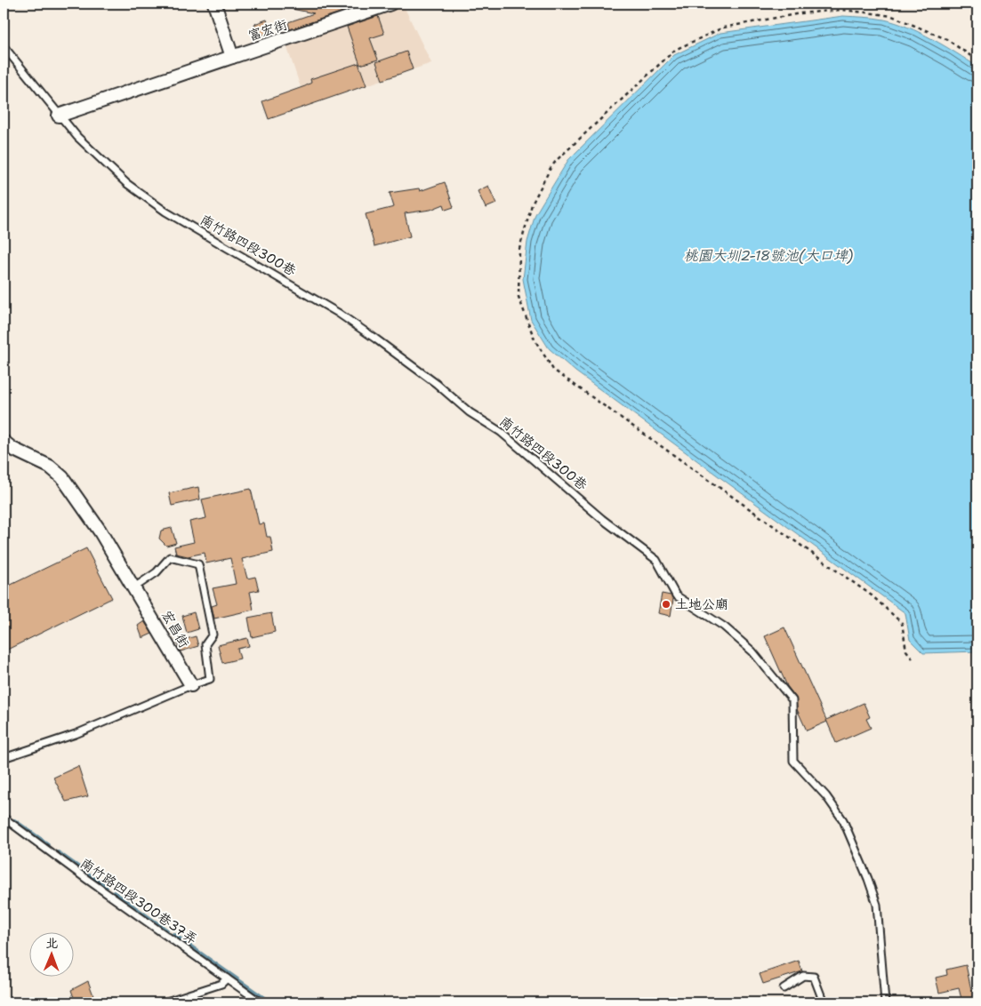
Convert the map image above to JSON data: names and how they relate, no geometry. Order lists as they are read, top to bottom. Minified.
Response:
{"streets":{"street":["富宏街","宏昌街"],"lane":["南竹路四段300巷","南竹路四段300巷37弄"]},"crossings":[["富宏街","南竹路四段300巷"]],"water":["桃園大圳2-18號池(大口埤)"],"places":["土地公廟"],"north":"top"}
